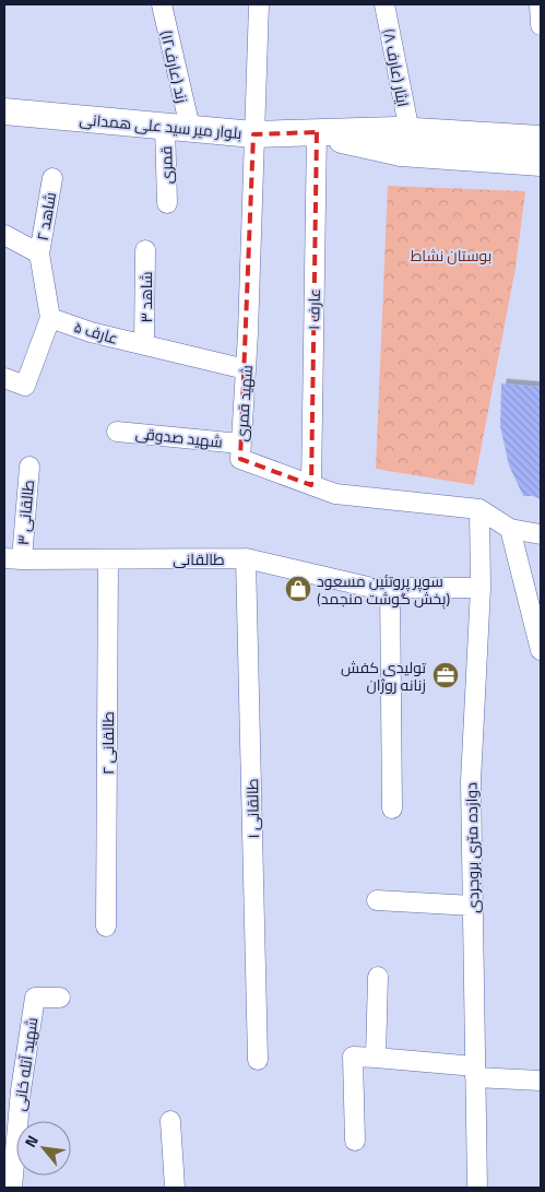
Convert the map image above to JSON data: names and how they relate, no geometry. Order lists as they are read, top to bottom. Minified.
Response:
{"streets":{"main road":["بلوار میر سید علی همدانی"],"street":["زند (عارف۱۲)","ایثار (عارف ۸)","قمری","شاهد ۲","شاهد ۳","عارف ۱","عارف ۵","شهید قمری","شهید صدوقی","طالقانی ۳","طالقانی","طالقانی ۲","طالقانی ۱","دوازده متری بروجردی","شهید آتله خانی"]},"crossings":[["زند (عارف۱۲)","بلوار میر سید علی همدانی"],["زند (عارف۱۲)","قمری"],["ایثار (عارف ۸)","بلوار میر سید علی همدانی"],["بلوار میر سید علی همدانی","قمری"],["بلوار میر سید علی همدانی","عارف ۱"],["بلوار میر سید علی همدانی","شهید قمری"],["شاهد ۳","عارف ۵"],["عارف ۱","شهید قمری"],["عارف ۵","شهید قمری"],["شهید قمری","شهید صدوقی"],["شهید قمری","دوازده متری بروجردی"],["طالقانی ۳","طالقانی"],["طالقانی","طالقانی ۲"],["طالقانی","طالقانی ۱"],["طالقانی","دوازده متری بروجردی"]],"parks":["بوستان نشاط"],"places":{"shop":["سوپر پروتئین مسعود (پخش گوشت منجمد)"],"office":["تولیدی کفش زنانه روژان"]},"north":"top left"}
